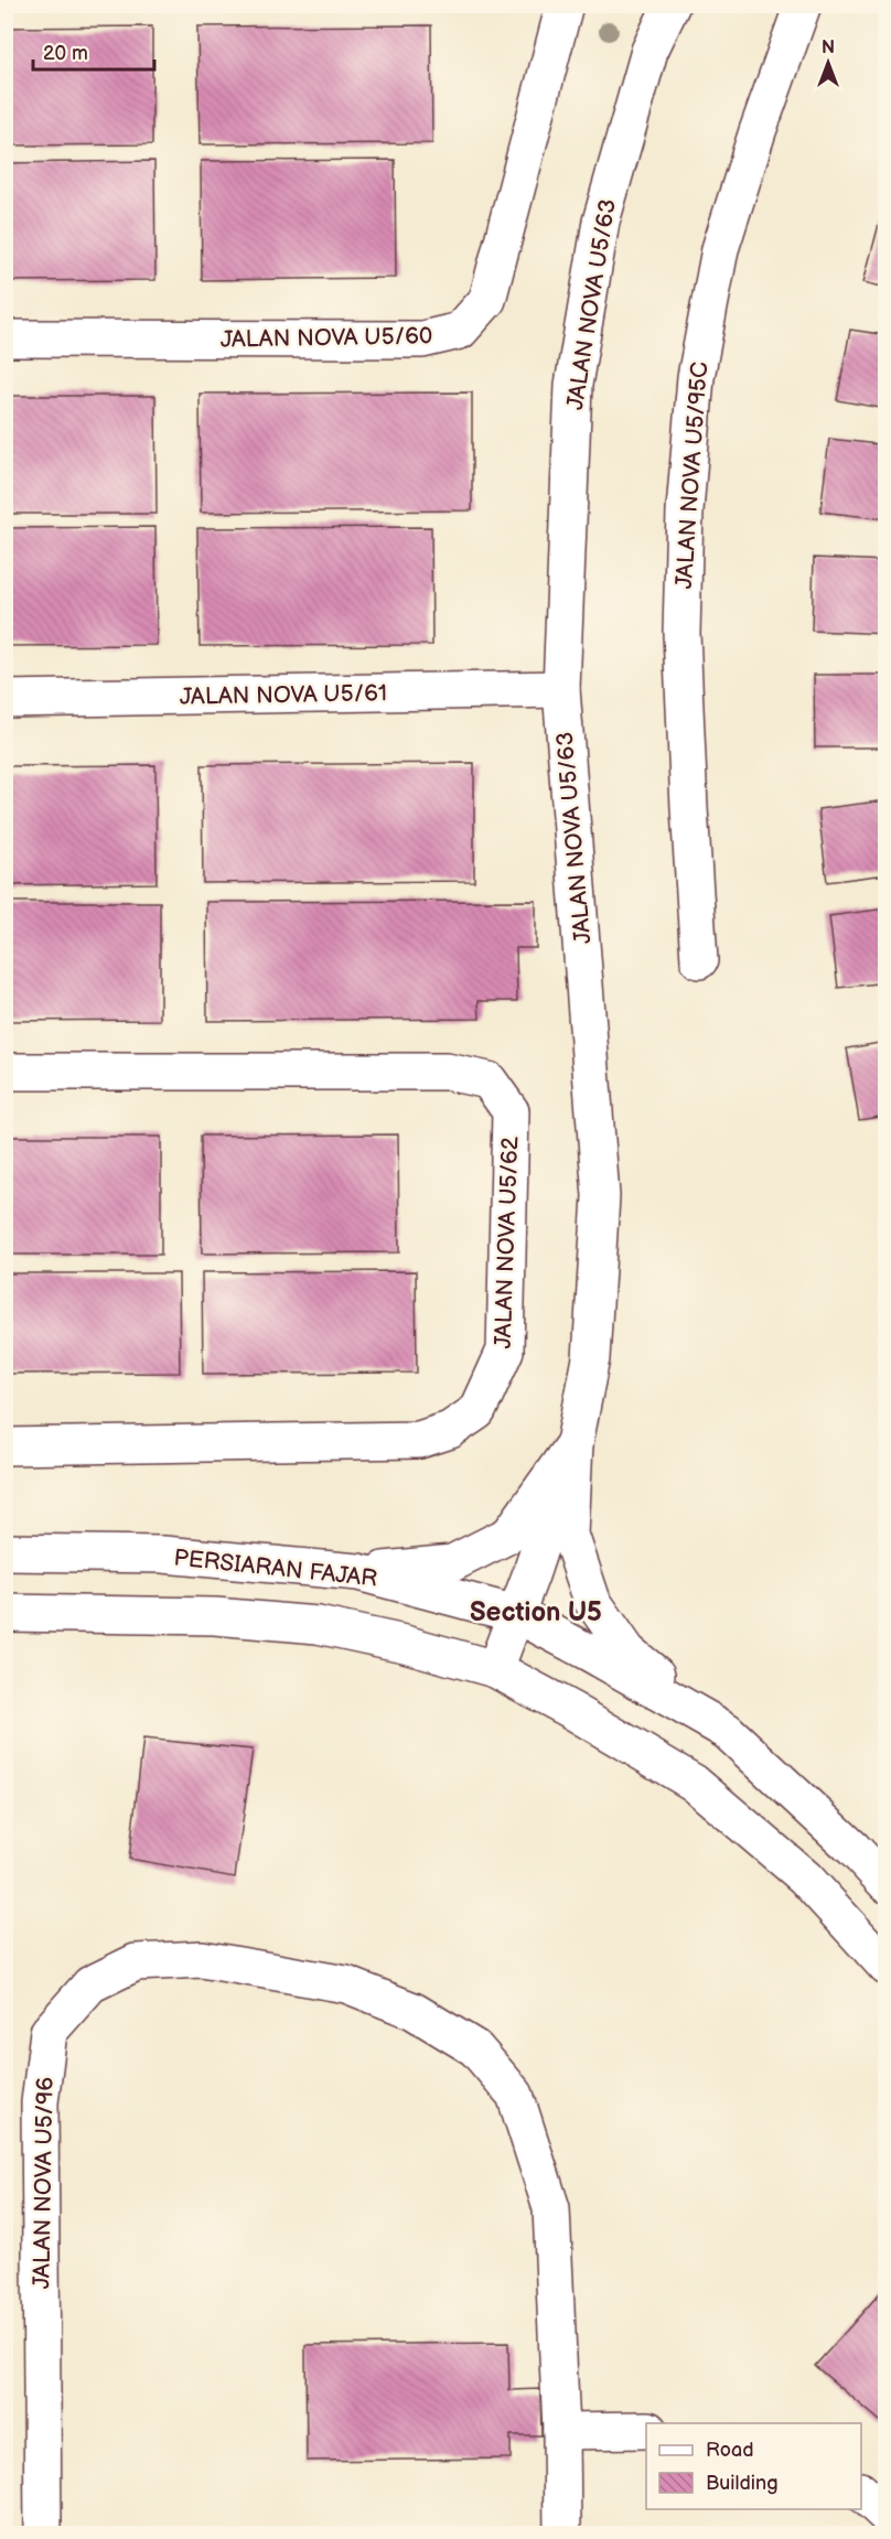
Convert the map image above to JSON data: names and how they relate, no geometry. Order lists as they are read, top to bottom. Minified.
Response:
{"streets":{"street":["JALAN NOVA U5/63","JALAN NOVA U5/60","JALAN NOVA U5/95C","JALAN NOVA U5/61","JALAN NOVA U5/62","PERSIARAN FAJAR","JALAN NOVA U5/96"]},"crossings":[["JALAN NOVA U5/63","JALAN NOVA U5/61"],["JALAN NOVA U5/63","PERSIARAN FAJAR"]],"districts":["Section U5"],"legend":["Road","Building"],"scale_bar":"20 m","north":"top"}
